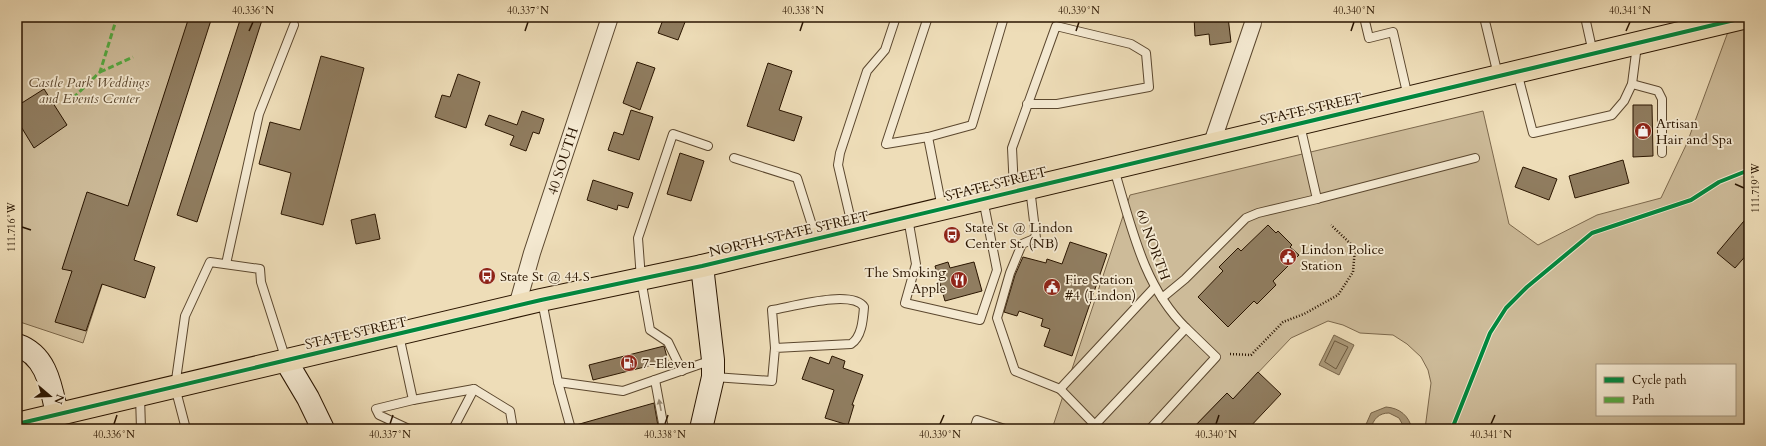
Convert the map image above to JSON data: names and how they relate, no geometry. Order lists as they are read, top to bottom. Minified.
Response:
{"streets":{"main road":["STATE STREET","NORTH STATE STREET"],"street":["40 SOUTH"],"lane":["60 NORTH"]},"crossings":[["STATE STREET","40 SOUTH"],["STATE STREET","NORTH STATE STREET"],["STATE STREET","60 NORTH"]],"parks":["Castle Park Weddings and Events Center"],"places":{"shop":["Artisan Hair and Spa"],"bus stop":["State St @ Lindon Center St. (NB)","State St @ 44 S"],"public building":["Lindon Police Station","Fire Station #4 (Lindon)"],"restaurant":["The Smoking Apple"],"fuel station":["7-Eleven"]},"legend":["Cycle path","Path"],"north":"right","coordinates":["40.336°N","40.337°N","40.338°N","40.339°N","40.340°N","40.341°N","111.719°W","111.716°W"]}
